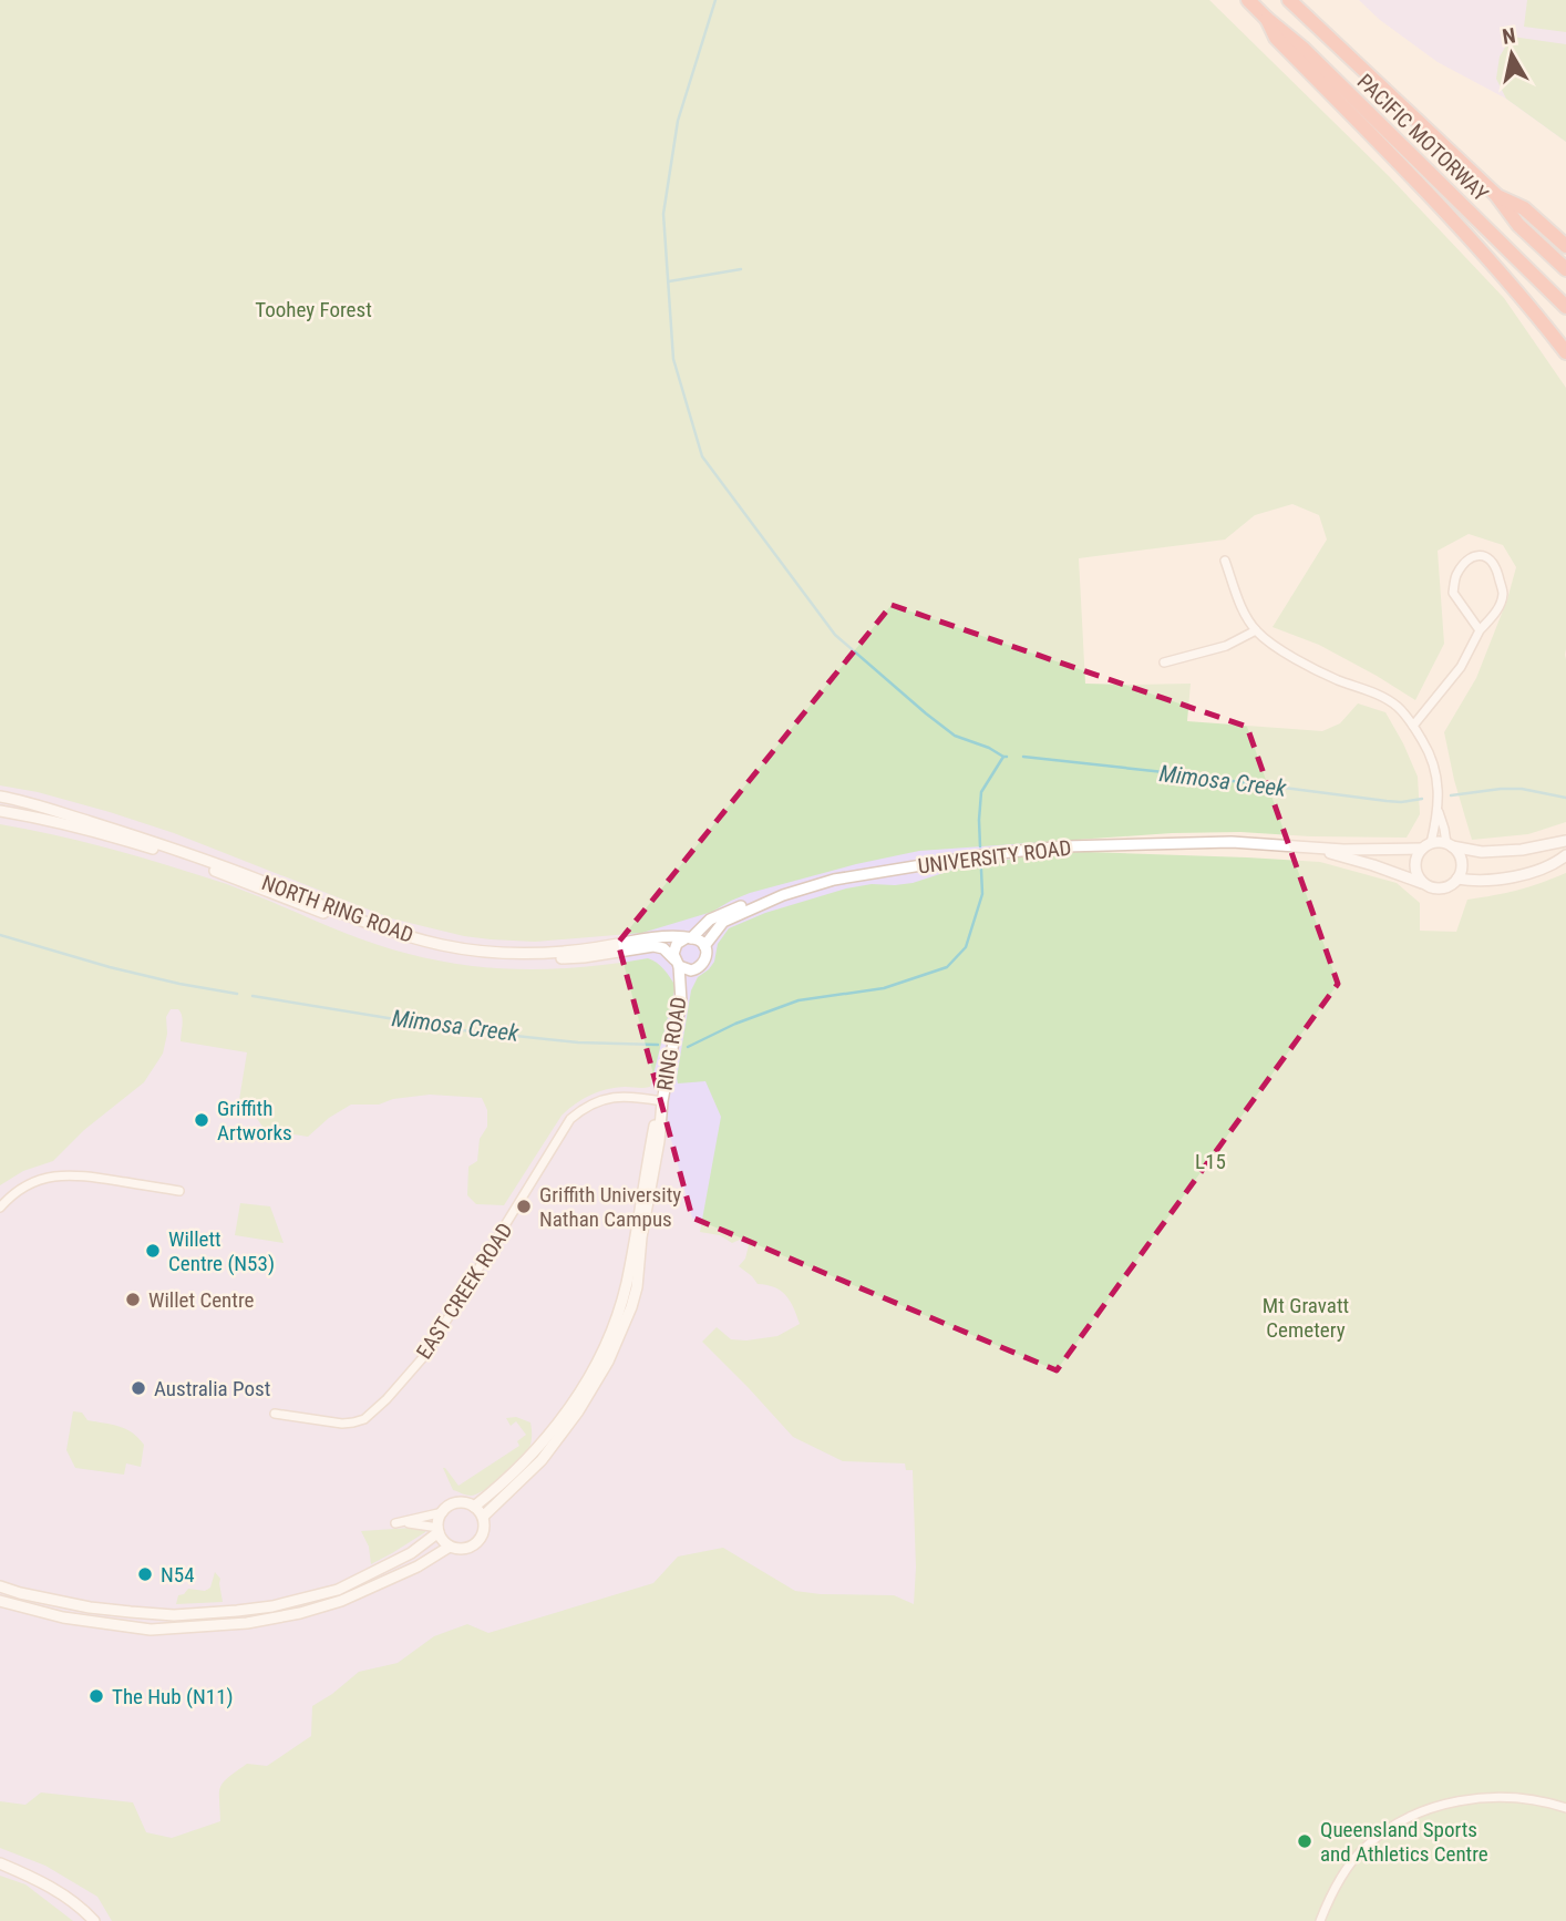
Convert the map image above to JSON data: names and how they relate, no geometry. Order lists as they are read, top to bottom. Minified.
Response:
{"streets":{"highway":["PACIFIC MOTORWAY"],"street":["UNIVERSITY ROAD","NORTH RING ROAD","RING ROAD","EAST CREEK ROAD"]},"crossings":[["UNIVERSITY ROAD","NORTH RING ROAD"],["UNIVERSITY ROAD","RING ROAD"],["NORTH RING ROAD","RING ROAD"],["RING ROAD","EAST CREEK ROAD"]],"water":["Mimosa Creek"],"parks":["Toohey Forest","L15","Mt Gravatt Cemetery"],"places":["Griffith Artworks","Griffith University Nathan Campus","Willett Centre (N53)","Willet Centre","Australia Post","N54","The Hub (N11)","Queensland Sports and Athletics Centre"],"north":"top"}
